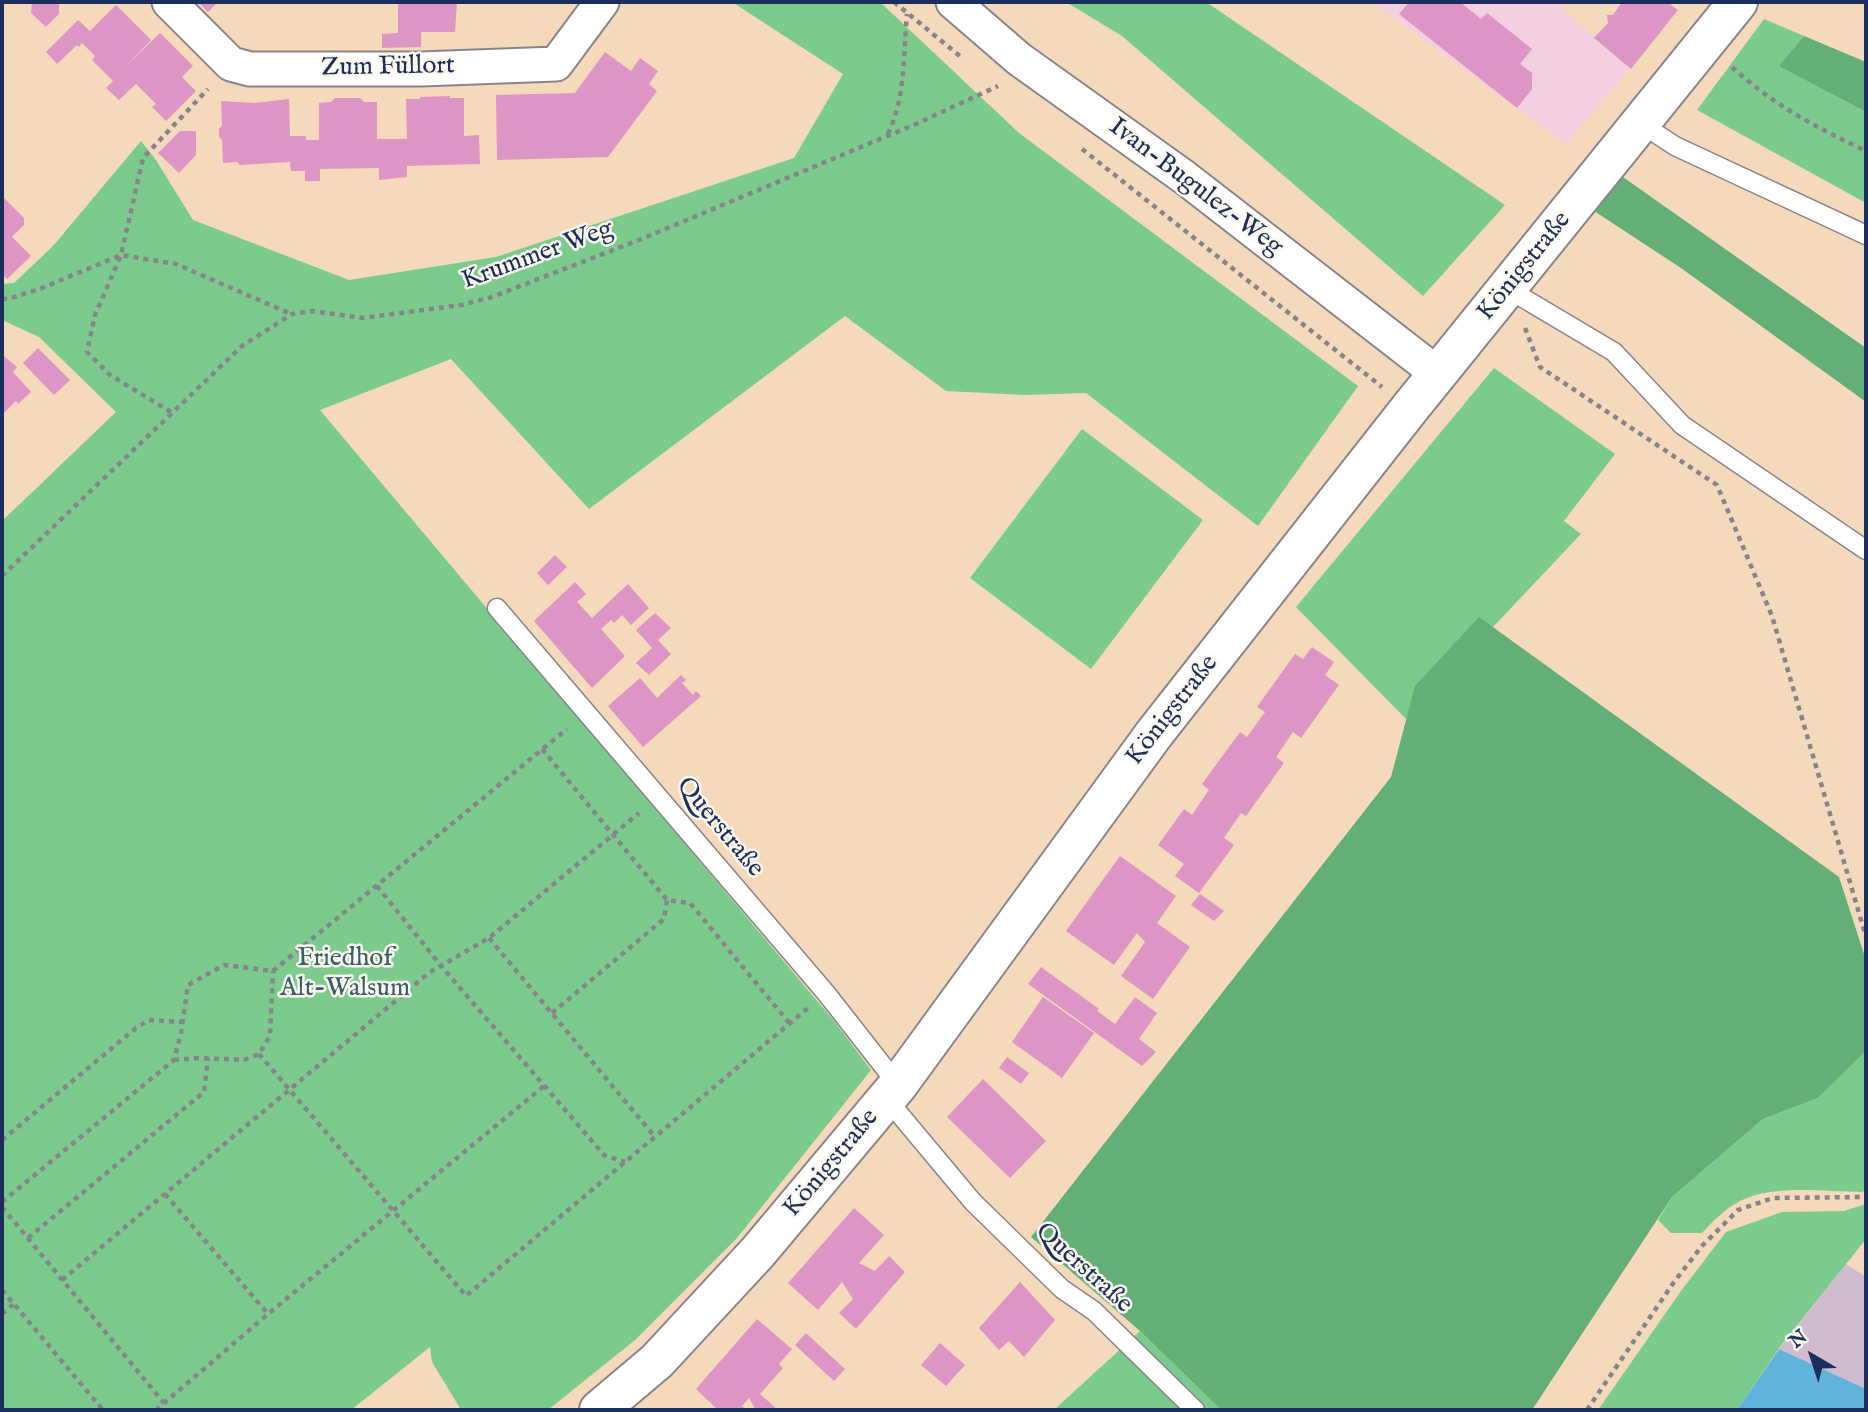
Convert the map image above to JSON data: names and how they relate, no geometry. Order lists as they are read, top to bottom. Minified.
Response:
{"streets":{"street":["Zum Füllort","Ivan-Bugulez-Weg","Königstraße"],"lane":["Querstraße"],"path":["Krummer Weg"]},"crossings":[["Ivan-Bugulez-Weg","Krummer Weg"],["Ivan-Bugulez-Weg","Königstraße"],["Königstraße","Querstraße"]],"parks":["Friedhof Alt-Walsum"],"north":"top left"}
